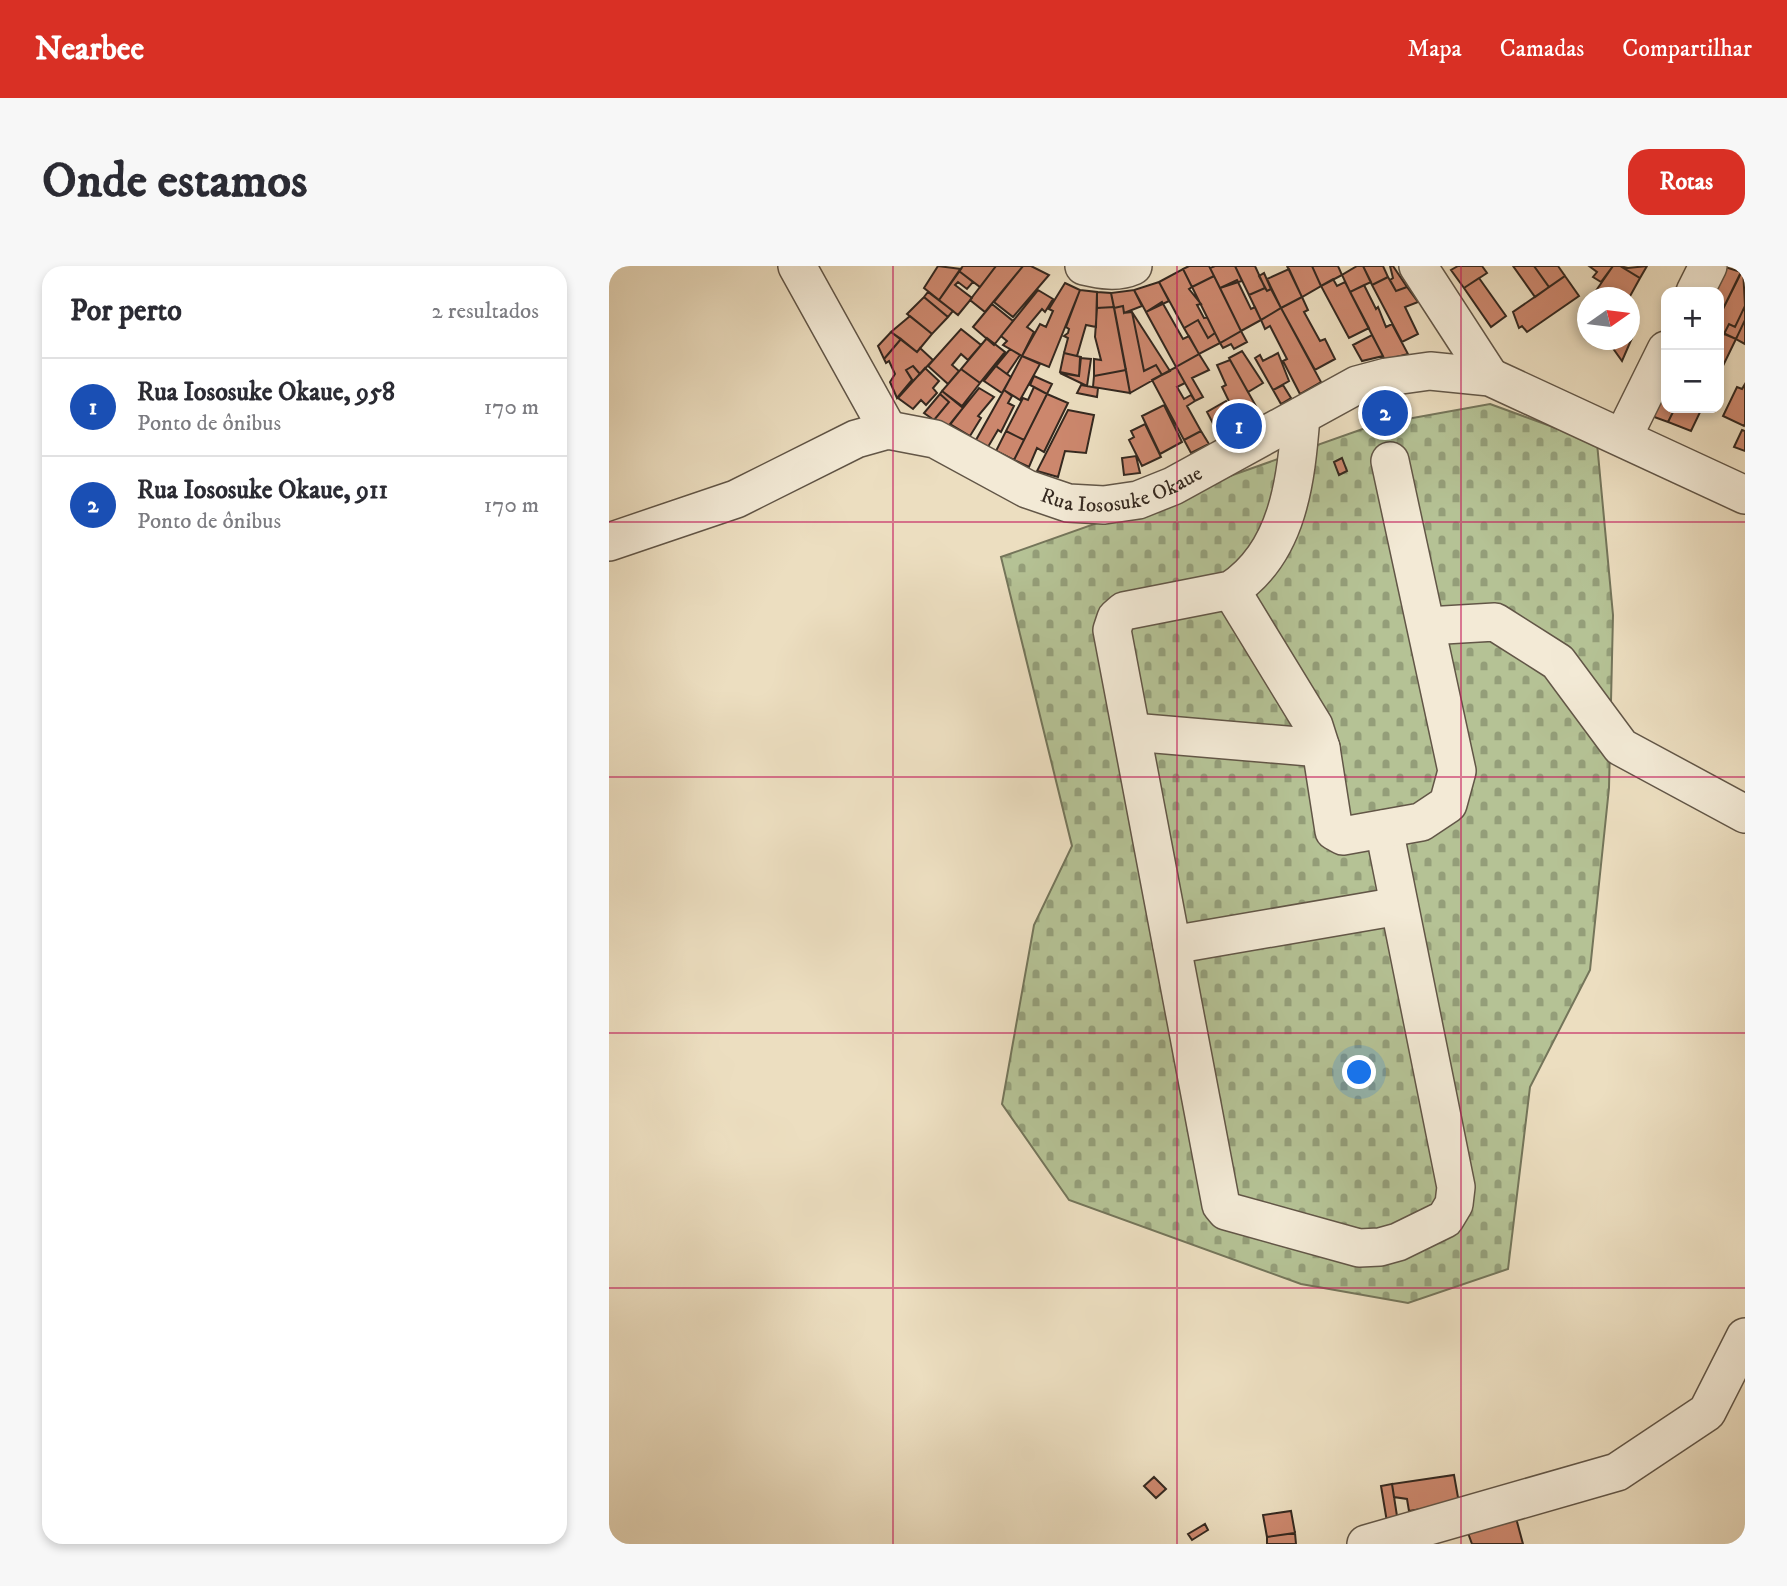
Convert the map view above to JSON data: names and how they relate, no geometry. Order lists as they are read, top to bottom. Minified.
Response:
{"streets":{"street":["Rua Iososuke Okaue"]},"north":"right","page":{"header":"Nearbee","nav":["Mapa","Camadas","Compartilhar"],"buttons":"Rotas","title":"Onde estamos","heading":["Por perto","2 resultados"],"map_buttons":["+","−"],"list":[{"mark":"1","name":"Rua Iososuke Okaue, 958","note":"Ponto de ônibus","value":"170 m"},{"mark":"2","name":"Rua Iososuke Okaue, 911","note":"Ponto de ônibus","value":"170 m"}],"pins":["2","1"]}}
